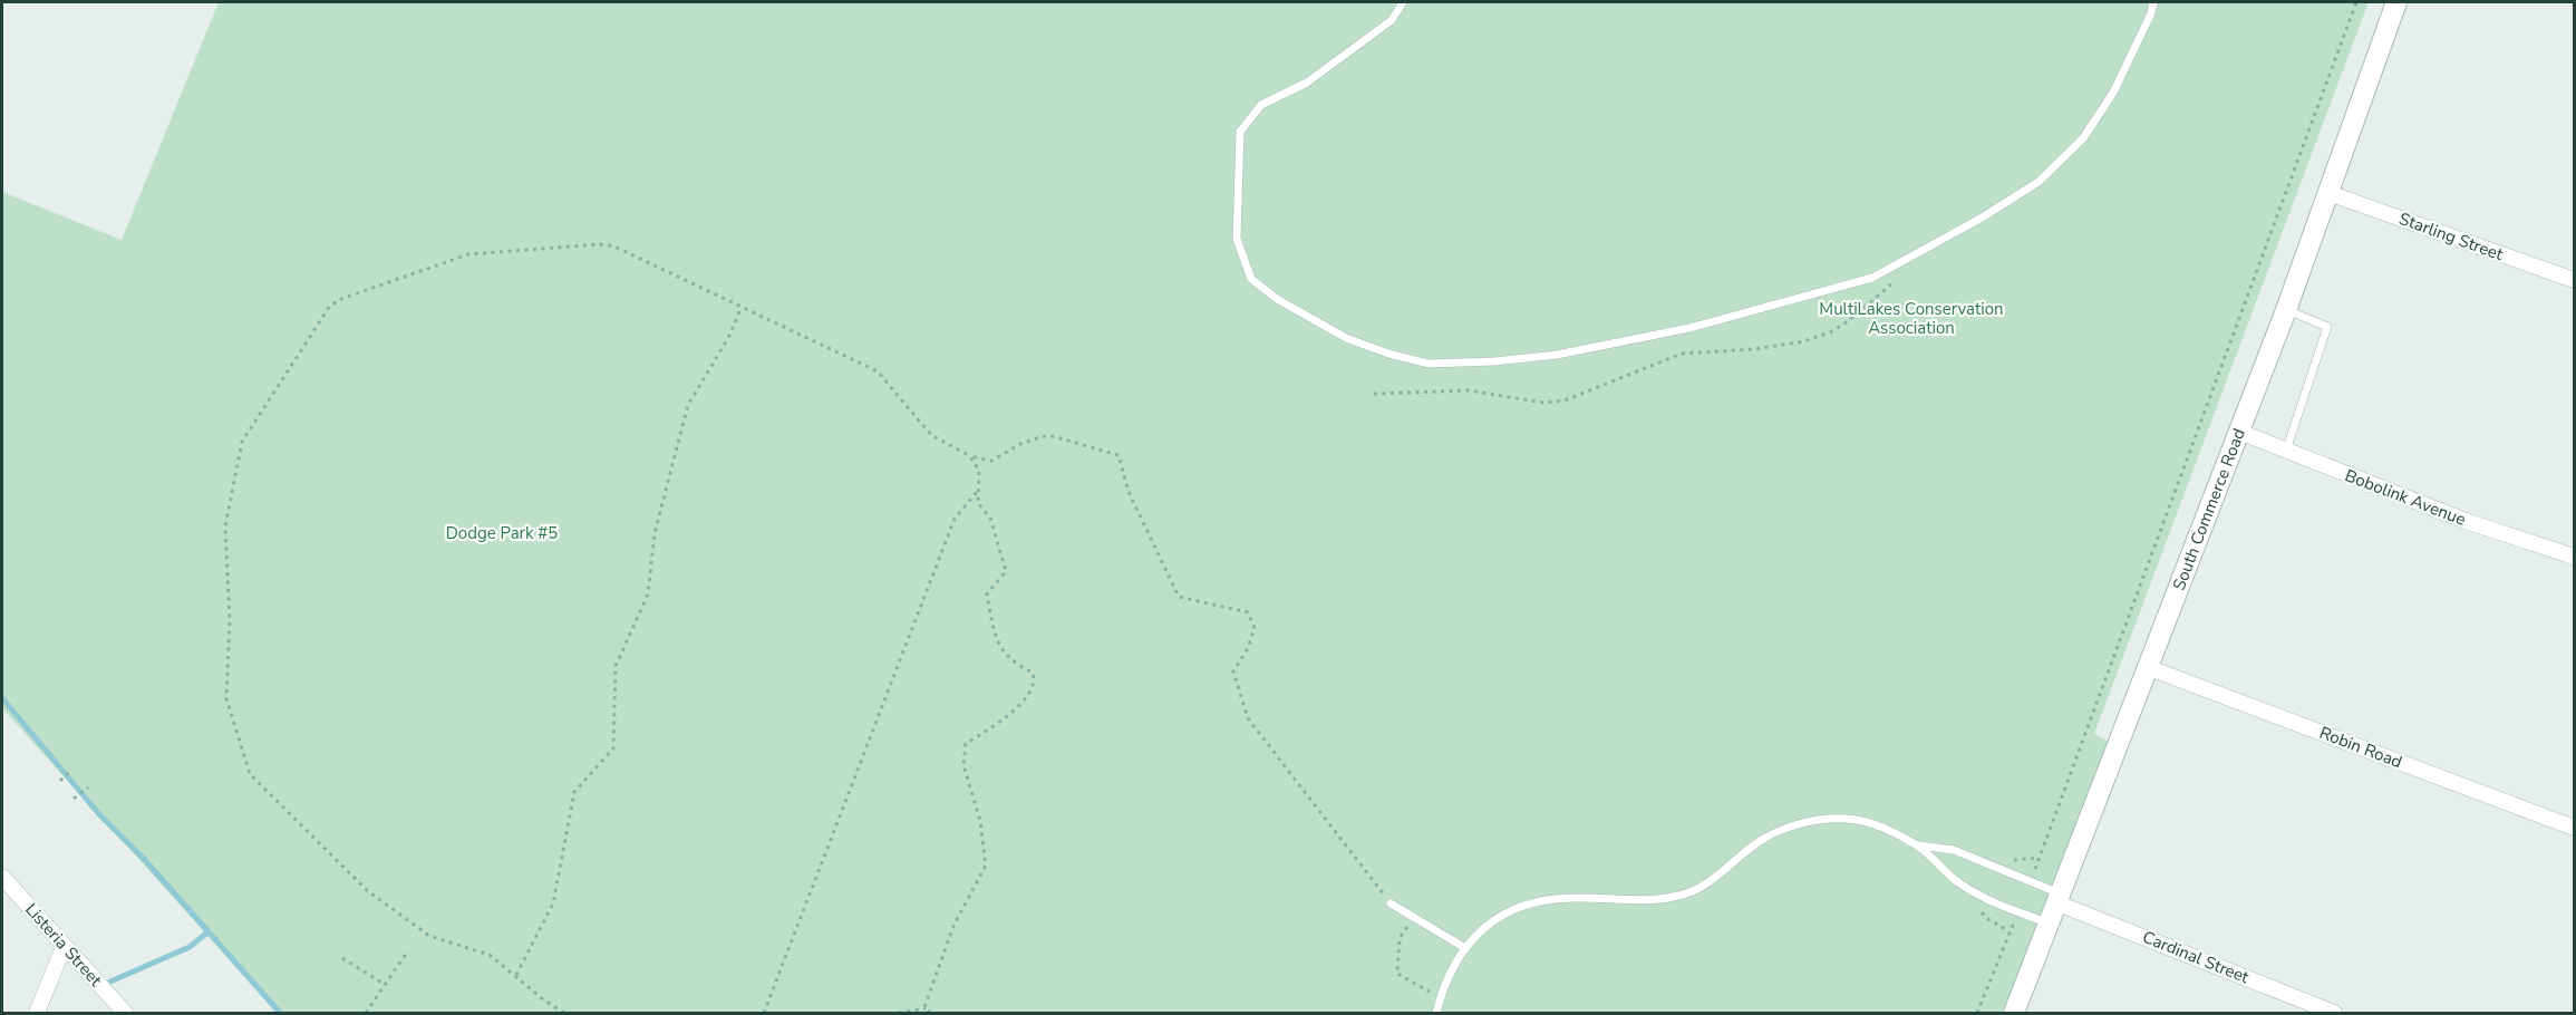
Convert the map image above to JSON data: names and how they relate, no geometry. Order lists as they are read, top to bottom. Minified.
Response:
{"streets":{"street":["Starling Street","Bobolink Avenue","South Commerce Road","Robin Road","Listeria Street","Cardinal Street"]},"crossings":[["Starling Street","South Commerce Road"],["Bobolink Avenue","South Commerce Road"],["South Commerce Road","Robin Road"],["South Commerce Road","Cardinal Street"]],"parks":["MultiLakes Conservation Association","Dodge Park #5"]}
